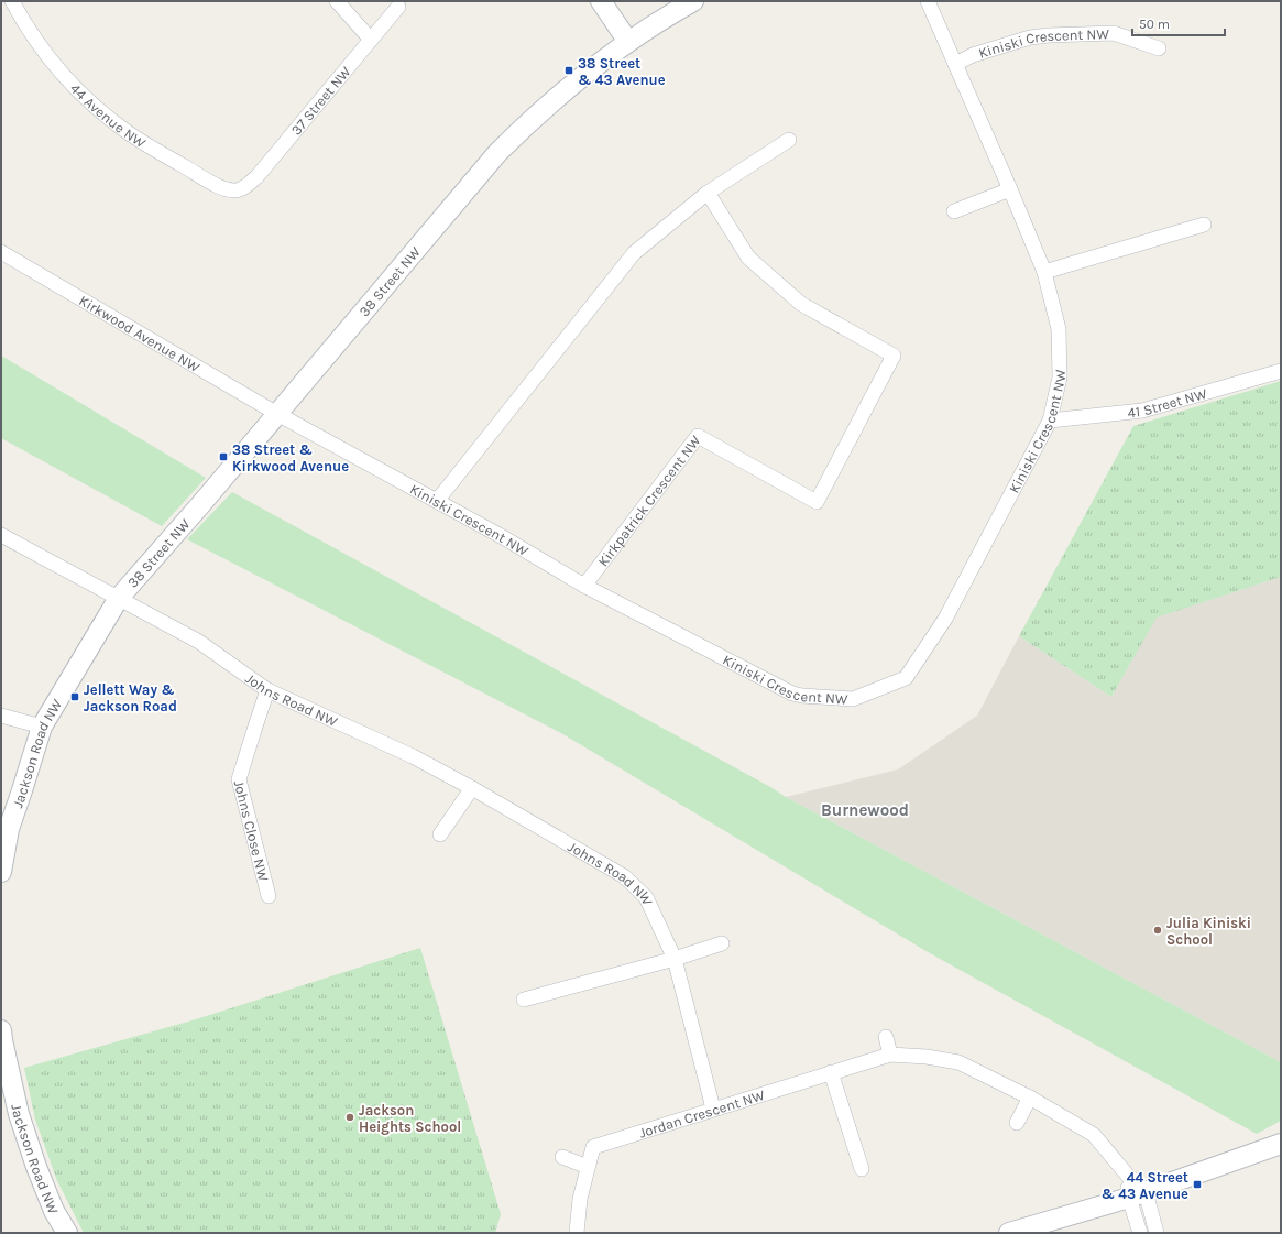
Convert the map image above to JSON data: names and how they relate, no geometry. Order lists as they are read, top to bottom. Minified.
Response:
{"streets":{"street":["Kiniski Crescent NW","37 Street NW","44 Avenue NW","38 Street NW","Kirkwood Avenue NW","41 Street NW","Kirkpatrick Crescent NW","Johns Road NW","Jackson Road NW","Johns Close NW","Jordan Crescent NW"]},"crossings":[["Kiniski Crescent NW","38 Street NW"],["Kiniski Crescent NW","Kirkwood Avenue NW"],["Kiniski Crescent NW","41 Street NW"],["Kiniski Crescent NW","Kirkpatrick Crescent NW"],["37 Street NW","44 Avenue NW"],["38 Street NW","Kirkwood Avenue NW"],["38 Street NW","Johns Road NW"],["38 Street NW","Jackson Road NW"],["Johns Road NW","Jackson Road NW"],["Johns Road NW","Johns Close NW"],["Johns Road NW","Jordan Crescent NW"]],"districts":["Burnewood"],"places":{"transit":["38 Street & 43 Avenue","38 Street & Kirkwood Avenue","Jellett Way & Jackson Road","44 Street & 43 Avenue"],"other":["Julia Kiniski School","Jackson Heights School"]},"scale_bar":"50 m"}
